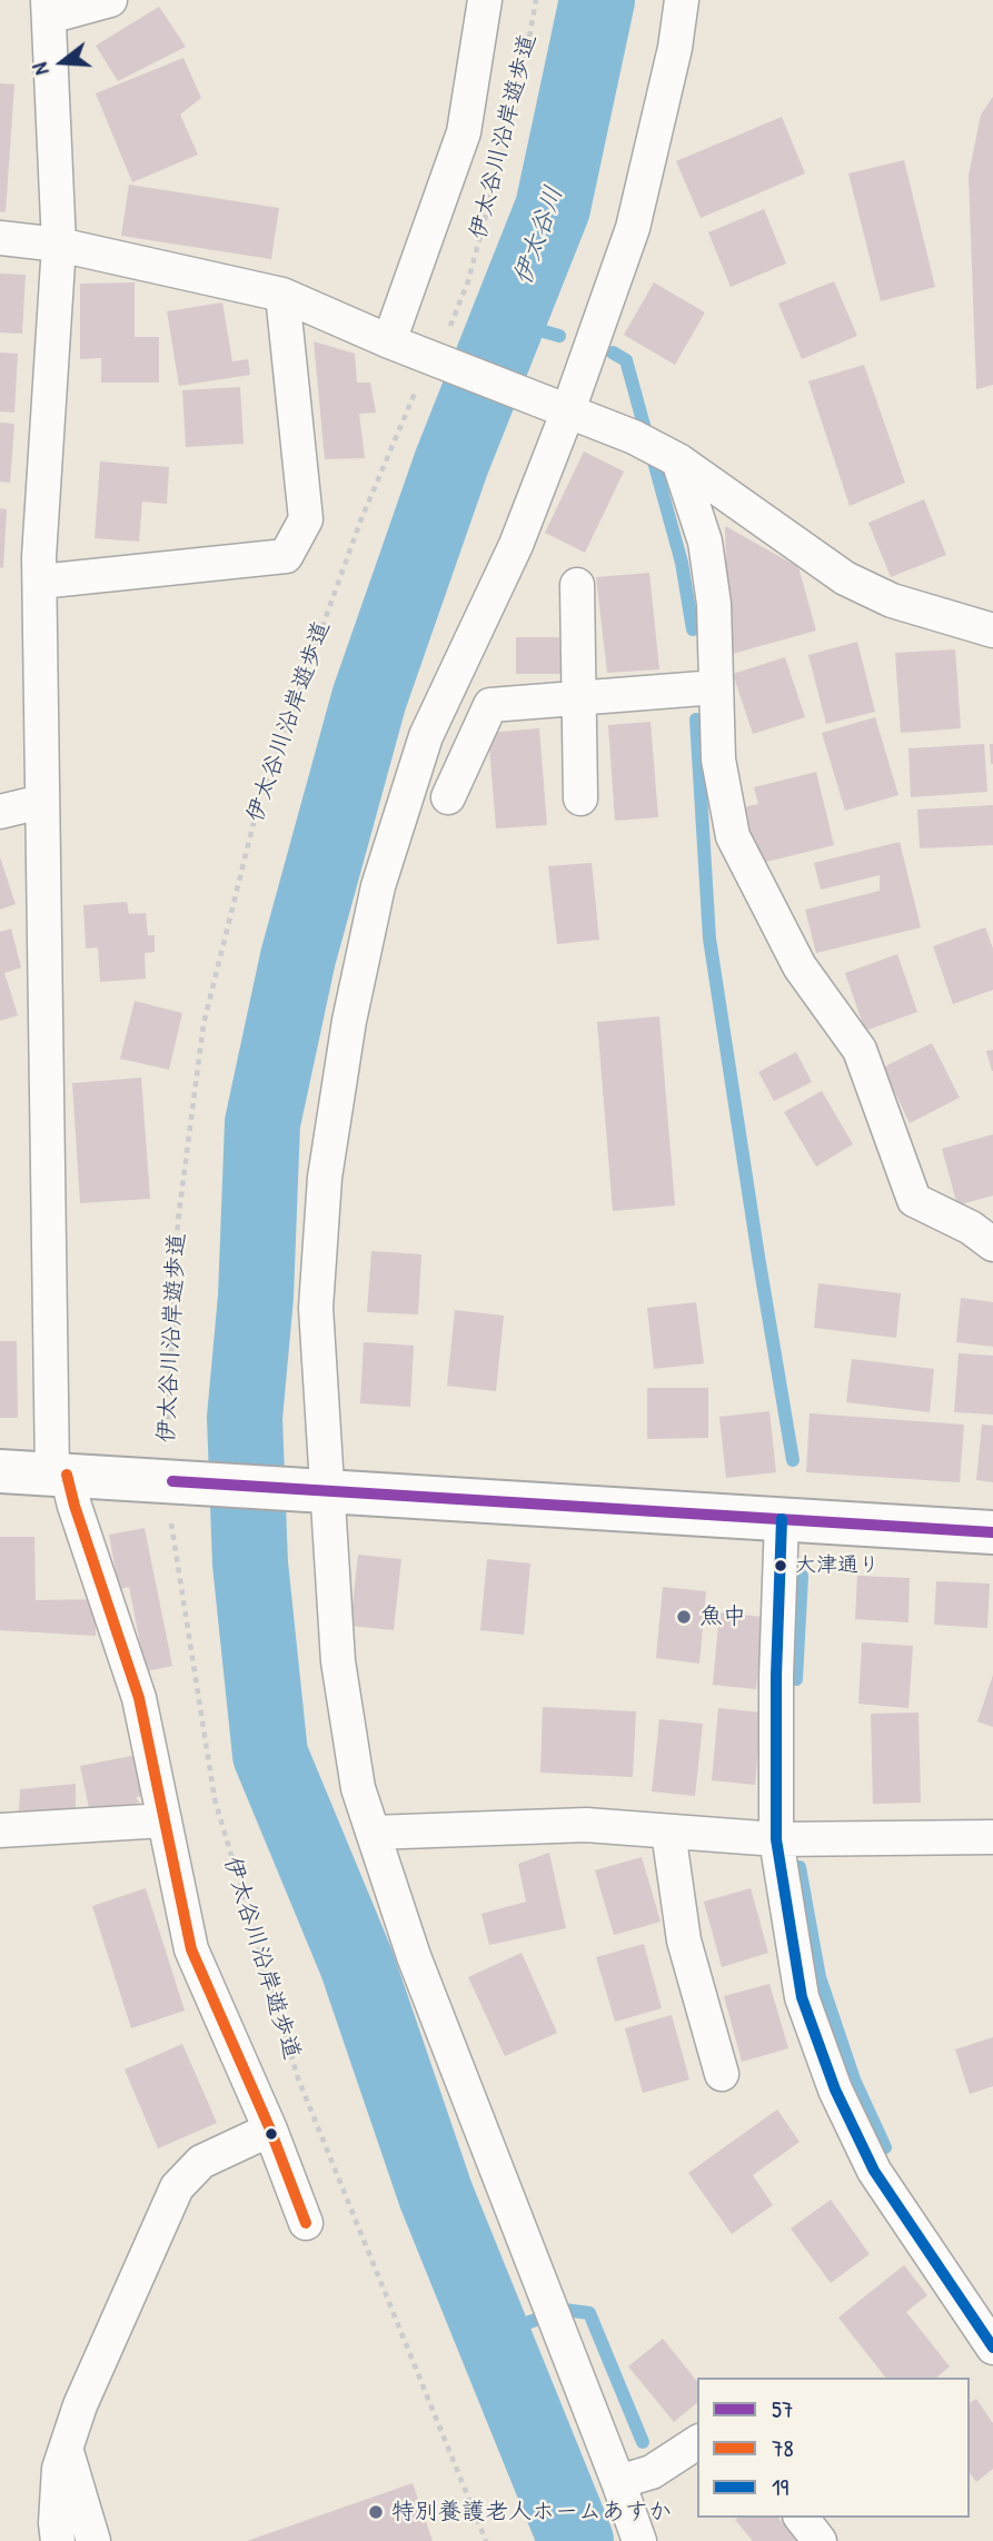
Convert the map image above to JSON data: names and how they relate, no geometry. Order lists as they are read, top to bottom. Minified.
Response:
{"streets":{"path":["伊太谷川沿岸遊歩道"]},"water":["伊太谷川"],"places":["大津通り","魚中","特別養護老人ホームあすか"],"lines":["transit line 78","transit line 57","transit line 19"],"legend":["57","78","19"],"north":"left"}
